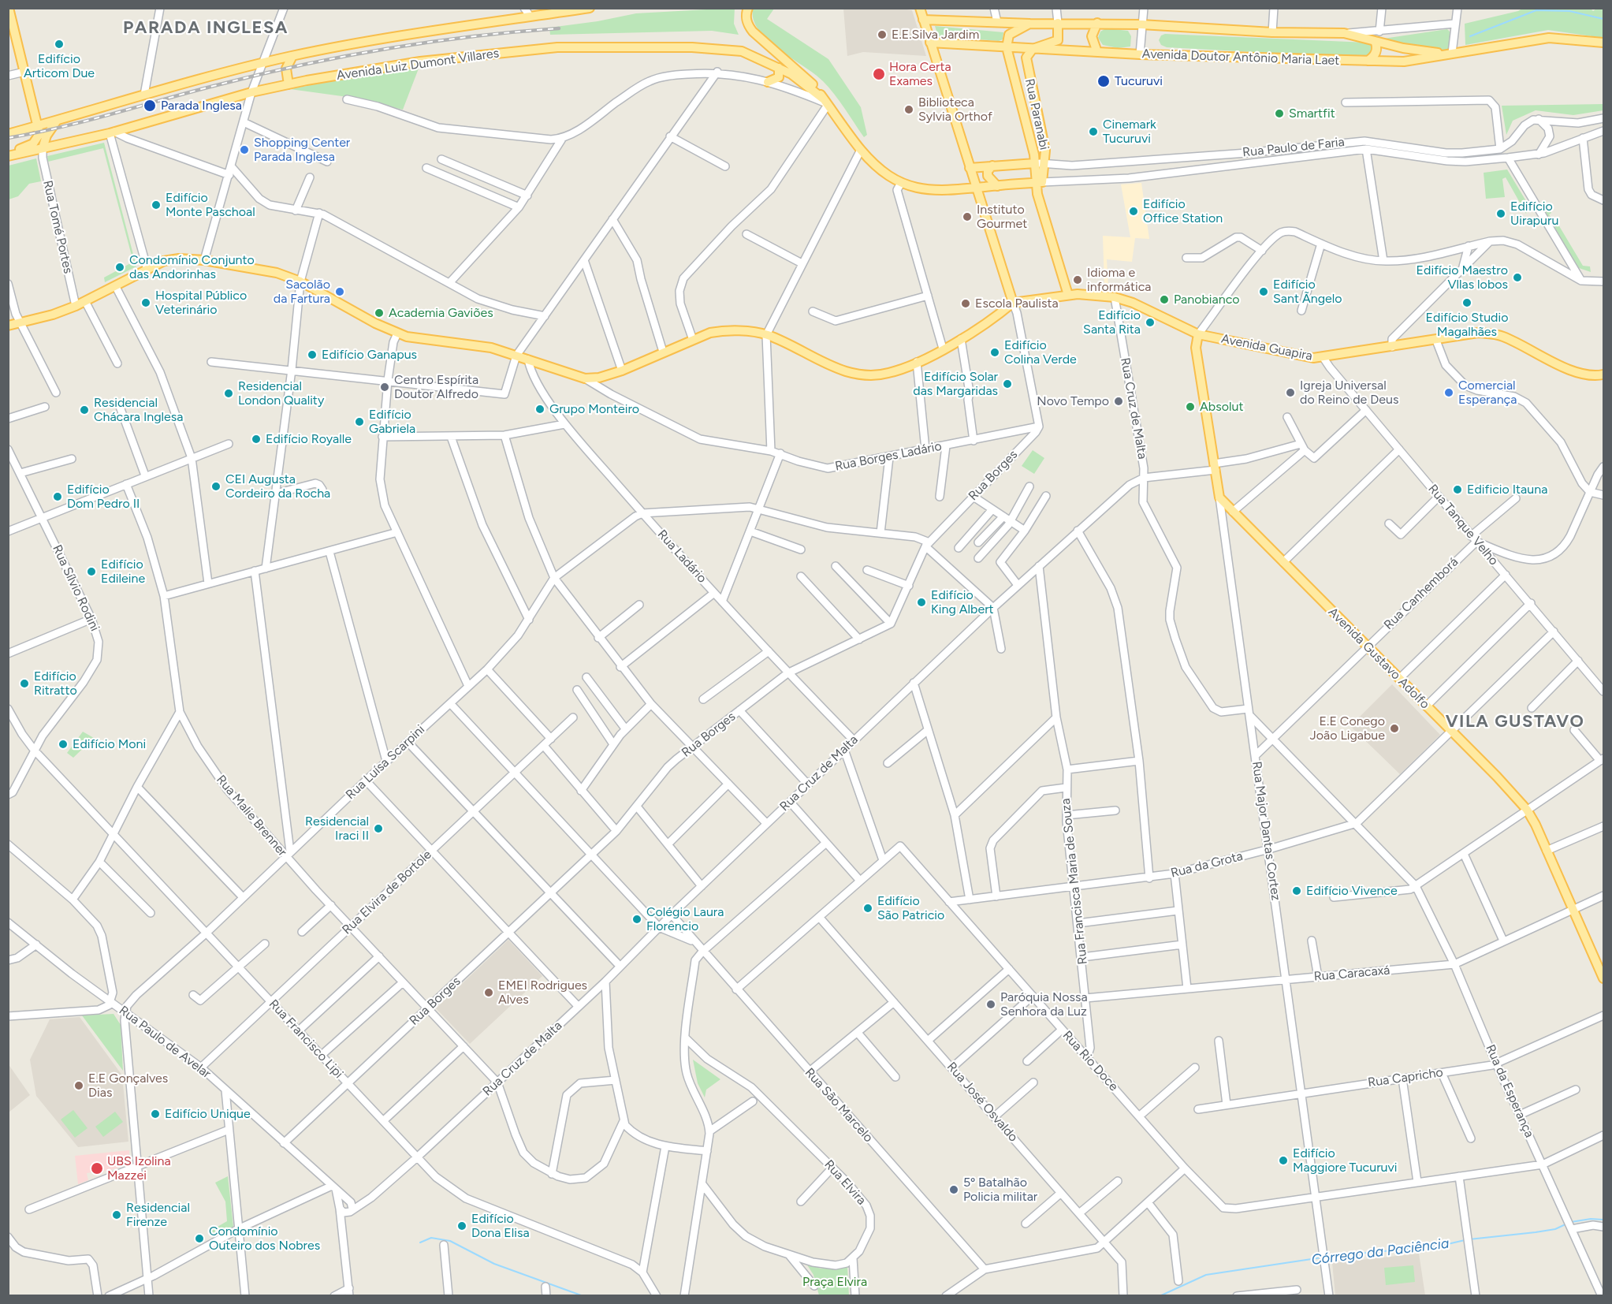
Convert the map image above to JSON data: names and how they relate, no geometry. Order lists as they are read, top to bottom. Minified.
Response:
{"streets":{"main road":["Avenida Doutor Antônio Maria Laet","Avenida Luiz Dumont Villares","Rua Paranabi","Rua Paulo de Faria","Avenida Guapira","Avenida Gustavo Adolfo","Rua Major Dantas Cortez"],"street":["Rua Tomé Portes","Rua Cruz de Malta","Rua Borges Ladário","Rua Borges","Rua Tanque Velho","Rua Ladário","Rua Sílvio Rodini","Rua Canhemborá","Rua Luísa Scarpini","Rua Malie Brenner","Rua da Grota","Rua Francisca Maria de Souza","Rua Elvira de Bortole","Rua Caracaxá","Rua Francisco Lipi","Rua Paulo de Avelar","Rua Rio Doce","Rua Capricho","Rua da Esperança","Rua José Osvaldo","Rua São Marcelo","Rua Elvira"]},"crossings":[["Avenida Doutor Antônio Maria Laet","Rua Paranabi"],["Avenida Luiz Dumont Villares","Rua Paulo de Faria"],["Avenida Luiz Dumont Villares","Rua Tomé Portes"],["Rua Paranabi","Rua Paulo de Faria"],["Avenida Guapira","Rua Cruz de Malta"],["Avenida Guapira","Rua Tanque Velho"],["Avenida Guapira","Rua Major Dantas Cortez"],["Rua Cruz de Malta","Rua Ladário"],["Rua Cruz de Malta","Rua Malie Brenner"],["Rua Cruz de Malta","Rua Francisca Maria de Souza"],["Rua Cruz de Malta","Rua Francisco Lipi"],["Rua Cruz de Malta","Rua Paulo de Avelar"],["Rua Cruz de Malta","Rua São Marcelo"],["Rua Borges Ladário","Rua Borges"],["Rua Borges","Rua Ladário"],["Rua Borges","Rua Malie Brenner"],["Rua Borges","Rua Francisco Lipi"],["Rua Borges","Rua Paulo de Avelar"],["Rua Tanque Velho","Rua Canhemborá"],["Rua Tanque Velho","Rua da Grota"],["Rua Ladário","Rua Luísa Scarpini"],["Rua Sílvio Rodini","Rua Francisco Lipi"],["Rua Canhemborá","Avenida Gustavo Adolfo"],["Rua Canhemborá","Rua Major Dantas Cortez"],["Rua Canhemborá","Rua da Esperança"],["Avenida Gustavo Adolfo","Rua Major Dantas Cortez"],["Avenida Gustavo Adolfo","Rua da Grota"],["Avenida Gustavo Adolfo","Rua Caracaxá"],["Rua Luísa Scarpini","Rua Malie Brenner"],["Rua Luísa Scarpini","Rua Francisco Lipi"],["Rua Luísa Scarpini","Rua Paulo de Avelar"],["Rua Malie Brenner","Rua Elvira de Bortole"],["Rua Major Dantas Cortez","Rua da Grota"],["Rua Major Dantas Cortez","Rua Caracaxá"],["Rua Major Dantas Cortez","Rua Rio Doce"],["Rua Major Dantas Cortez","Rua Capricho"],["Rua Major Dantas Cortez","Rua da Esperança"],["Rua da Grota","Rua Francisca Maria de Souza"],["Rua da Grota","Rua Rio Doce"],["Rua da Grota","Rua da Esperança"],["Rua Francisca Maria de Souza","Rua Caracaxá"],["Rua Francisca Maria de Souza","Rua Rio Doce"],["Rua Elvira de Bortole","Rua Francisco Lipi"],["Rua Elvira de Bortole","Rua Paulo de Avelar"],["Rua Caracaxá","Rua da Esperança"],["Rua Capricho","Rua da Esperança"]],"districts":["PARADA INGLESA","VILA GUSTAVO"],"water":["Córrego da Paciência"],"parks":["Praça Elvira"],"places":["E.E.Silva Jardim","Edifício Articom Due","Hora Certa Exames","Tucuruvi","Parada Inglesa","Biblioteca Sylvia Orthof","Smartfit","Cinemark Tucuruvi","Shopping Center Parada Inglesa","Edifício Monte Paschoal","Edifício Office Station","Edifício Uirapuru","Instituto Gourmet","Condomínio Conjunto das Andorinhas","Edifício Maestro Vllas lobos","Idioma e informática","Sacolão da Fartura","Edifício Sant Ãngelo","Panobianco","Hospital Público Veterinário","Edifício Studio Magalhães","Escola Paulista","Academia Gaviões","Edifício Santa Rita","Edifício Colina Verde","Edifício Ganapus","Edifício Solar das Margaridas","Centro Espírita Doutor Alfredo","Igreja Universal do Reino de Deus","Comercial Esperança","Residencial London Quality","Novo Tempo","Absolut","Grupo Monteiro","Residencial Chácara Inglesa","Edifício Gabriela","Edifício Royalle","CEI Augusta Cordeiro da Rocha","Edificio Itauna","Edifício Dom Pedro II","Edifício Edileine","Edifício King Albert","Edifício Ritratto","E.E Conego João Ligabue","Edifício Moni","Residencial Iraci II","Edifício Vivence","Edifício São Patricio","Colégio Laura Florencio","EMEI Rodrigues Alves","Paróquia Nossa Senhora da Luz","E.E Gonçalves Dias","Edifício Unique","Edifício Maggiore Tucuruvi","UBS Izolina Mazzei","5º Batalhão Policia militar","Residencial Firenze","Edifício Dona Elisa","Condomínio Outeiro dos Nobres"]}
